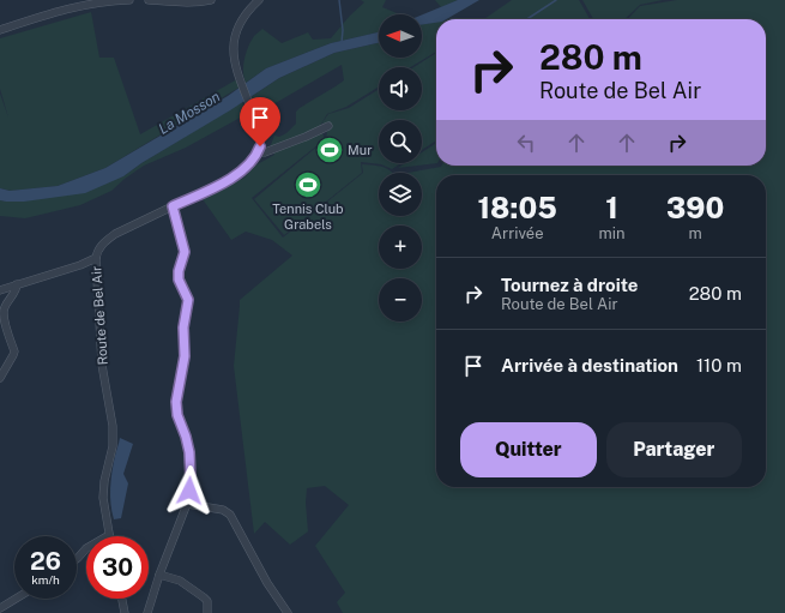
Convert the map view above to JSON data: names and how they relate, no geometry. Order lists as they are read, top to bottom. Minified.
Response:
{"streets":{"street":["Route de Bel Air"]},"water":["La Mosson"],"places":{"sports":["Mur","Tennis Club Grabels"]},"north":"left","page":{"map_buttons":["+","−"],"turn":["280 m","Route de Bel Air"],"eta":["18:05","Arrivée","1","min","390","m"],"list":[{"name":"Tournez à droite","note":"Route de Bel Air","value":"280 m"},{"name":"Arrivée à destination","value":"110 m"}],"buttons":["Quitter","Partager"],"speed":"26 km/h","limit":"30"}}
